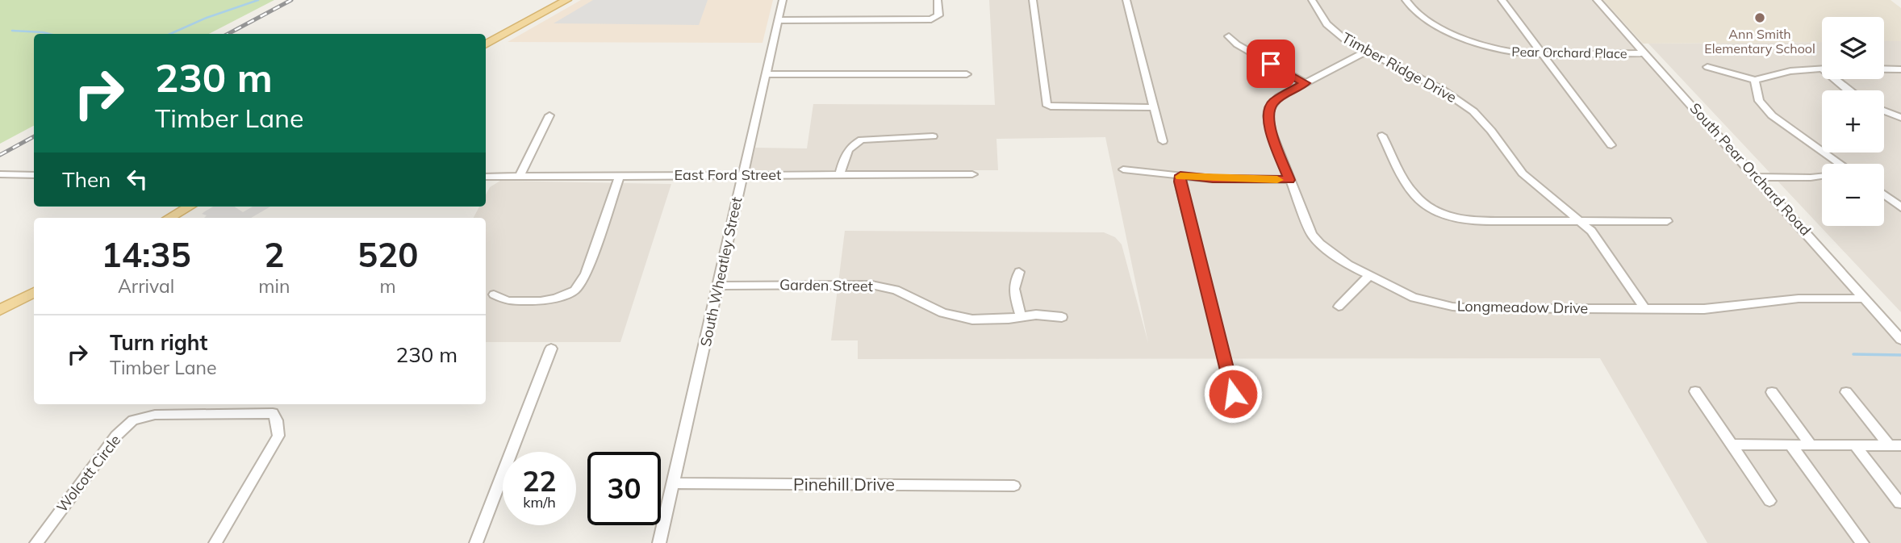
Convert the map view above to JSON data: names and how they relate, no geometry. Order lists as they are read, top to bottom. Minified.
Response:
{"streets":{"street":["Pear Orchard Place","Timber Ridge Drive","South Pear Orchard Road","East Ford Street","South Wheatley Street","Garden Street","Longmeadow Drive","Wolcott Circle","Pinehill Drive"]},"crossings":[["Pear Orchard Place","South Pear Orchard Road"],["Timber Ridge Drive","Longmeadow Drive"],["South Pear Orchard Road","Longmeadow Drive"],["East Ford Street","South Wheatley Street"],["South Wheatley Street","Garden Street"],["South Wheatley Street","Pinehill Drive"]],"places":["Ann Smith Elementary School"],"page":{"map_buttons":["+","−"],"turn":["230 m","Timber Lane"],"then":"Then","eta":["14:35","Arrival","2","min","520","m"],"list":[{"name":"Turn right","note":"Timber Lane","value":"230 m"}],"speed":"22 km/h","limit":"30"}}
